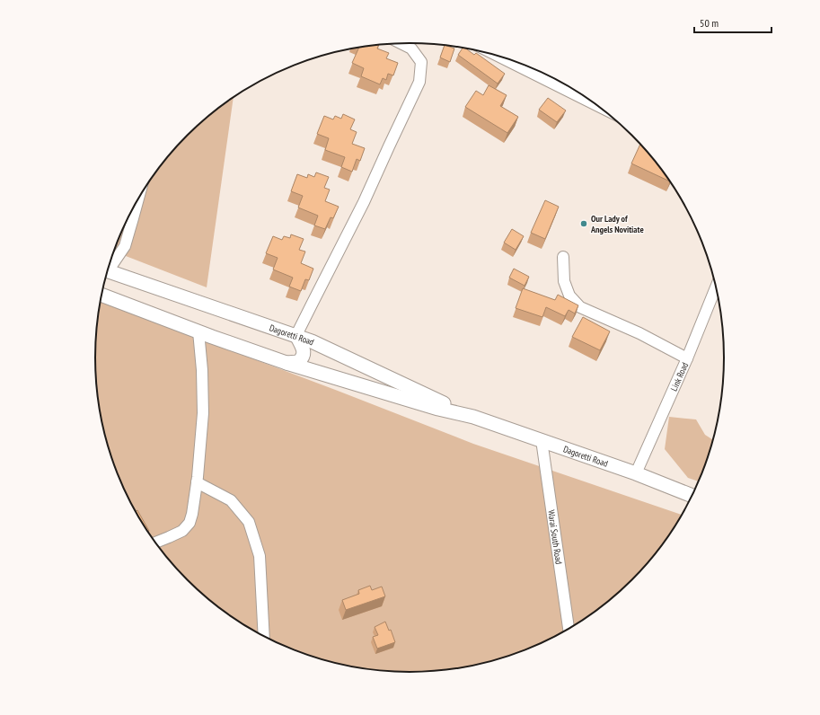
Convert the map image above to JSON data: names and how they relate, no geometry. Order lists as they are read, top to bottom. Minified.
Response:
{"streets":{"main road":["Dagoretti Road"],"street":["Link Road","Warai South Road"]},"crossings":[["Dagoretti Road","Link Road"],["Dagoretti Road","Warai South Road"]],"places":["Our Lady of Angels Novitiate"],"scale_bar":"50 m"}
